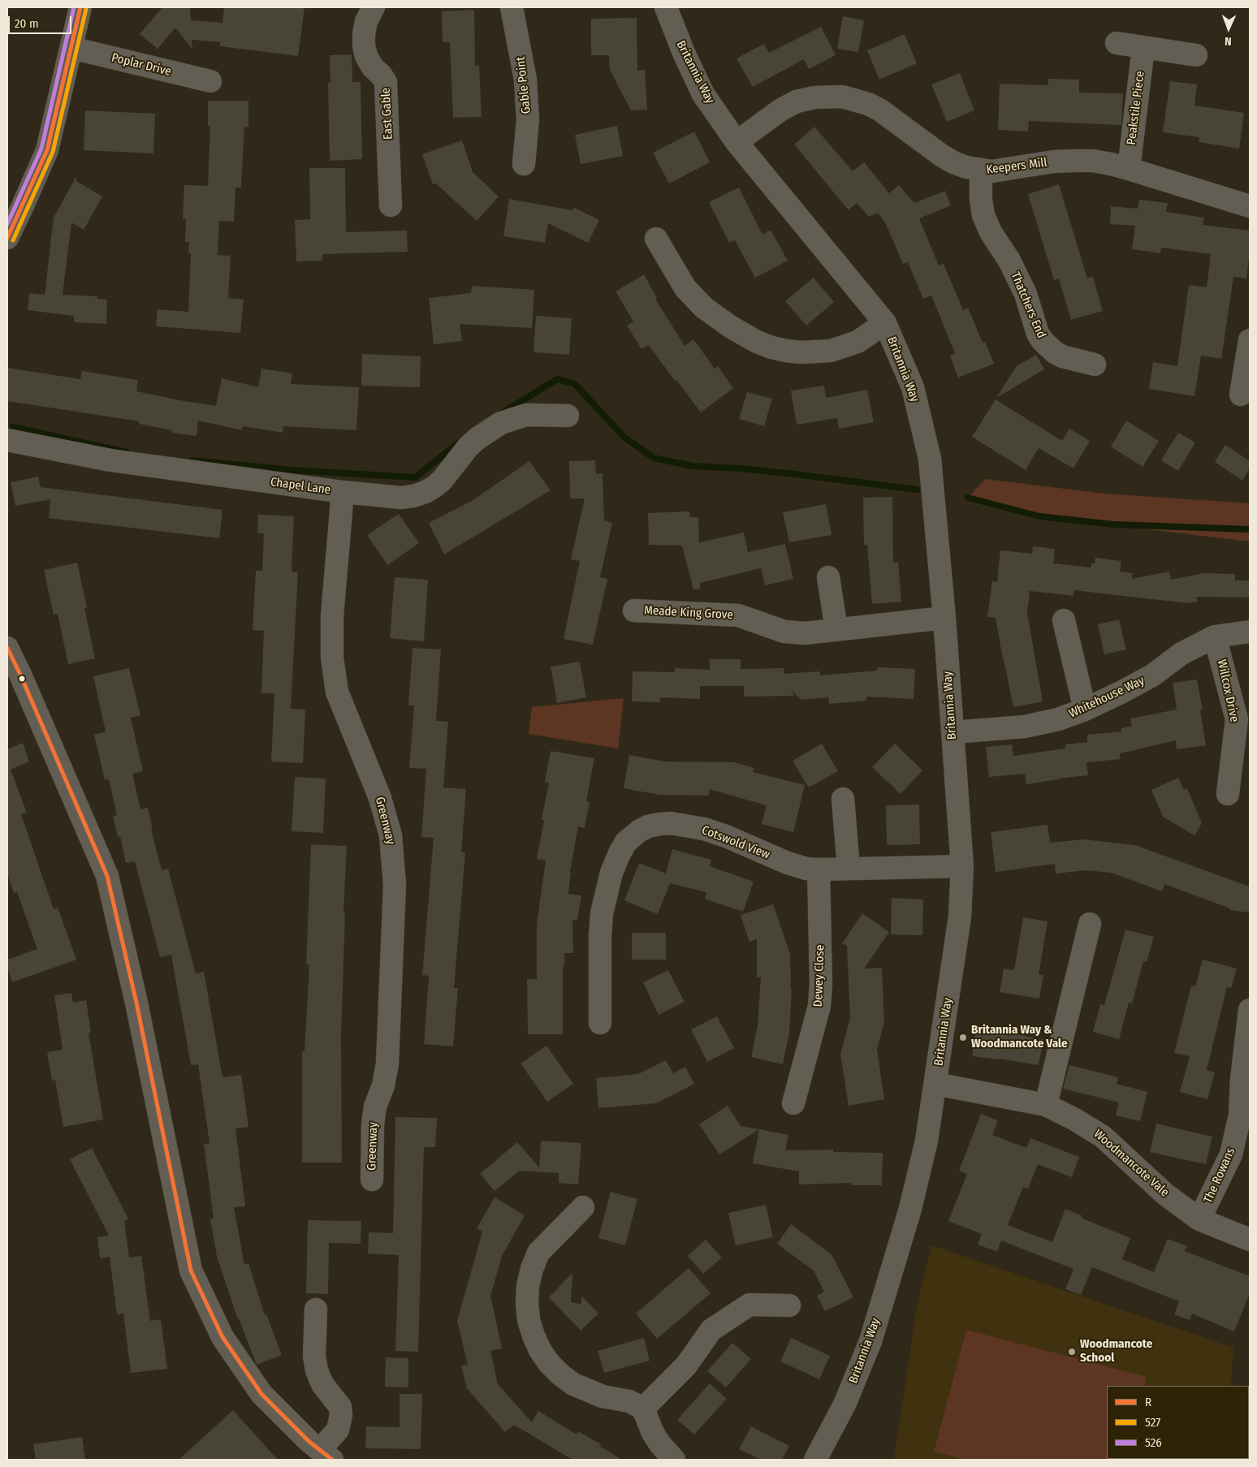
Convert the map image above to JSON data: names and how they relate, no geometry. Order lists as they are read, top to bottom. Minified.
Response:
{"streets":{"street":["Poplar Drive","Britannia Way","Gable Point","Peakstile Piece","East Gable","Keepers Mill","Thatchers End","Chapel Lane","Meade King Grove","Willcox Drive","Whitehouse Way","Greenway","Cotswold View","Dewey Close","Woodmancote Vale","The Rowans"]},"crossings":[["Britannia Way","Keepers Mill"],["Britannia Way","Meade King Grove"],["Britannia Way","Whitehouse Way"],["Britannia Way","Cotswold View"],["Britannia Way","Woodmancote Vale"],["Peakstile Piece","Keepers Mill"],["Keepers Mill","Thatchers End"],["Chapel Lane","Greenway"],["Willcox Drive","Whitehouse Way"],["Cotswold View","Dewey Close"],["Woodmancote Vale","The Rowans"]],"places":["Britannia Way & Woodmancote Vale","Woodmancote School"],"lines":["transit line R","transit line 526","transit line 527"],"legend":["R","527","526"],"scale_bar":"20 m","north":"bottom"}
